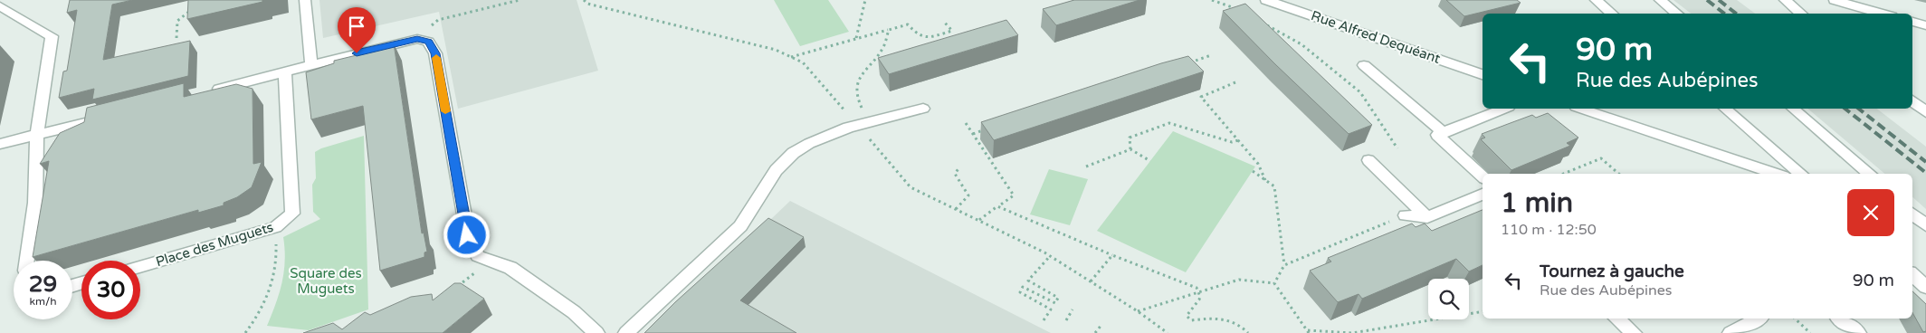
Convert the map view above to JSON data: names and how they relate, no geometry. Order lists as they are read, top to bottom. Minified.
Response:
{"streets":{"street":["Rue Alfred Dequéant","Place des Muguets"]},"parks":["Square des Muguets"],"page":{"turn":["90 m","Rue des Aubépines"],"heading":["1 min","110 m · 12:50"],"list":[{"name":"Tournez à gauche","note":"Rue des Aubépines","value":"90 m"}],"speed":"29 km/h","limit":"30"}}
